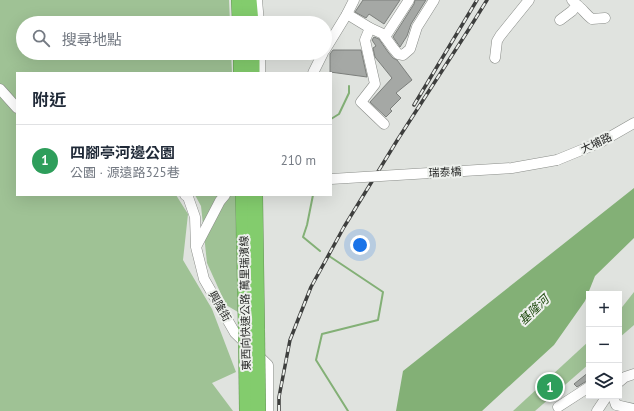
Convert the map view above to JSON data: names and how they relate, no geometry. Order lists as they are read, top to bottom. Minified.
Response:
{"streets":{"highway":["東西向快速公路 萬里瑞濱線"],"street":["大埔路","瑞泰橋","興隆街"]},"crossings":[["大埔路","瑞泰橋"]],"water":["基隆河"],"page":{"search":"搜尋地點","heading":"附近","list":[{"mark":"1","name":"四腳亭河邊公園","note":"公園 · 源遠路325巷","value":"210 m"}],"map_buttons":["+","−"],"pins":"1"}}
